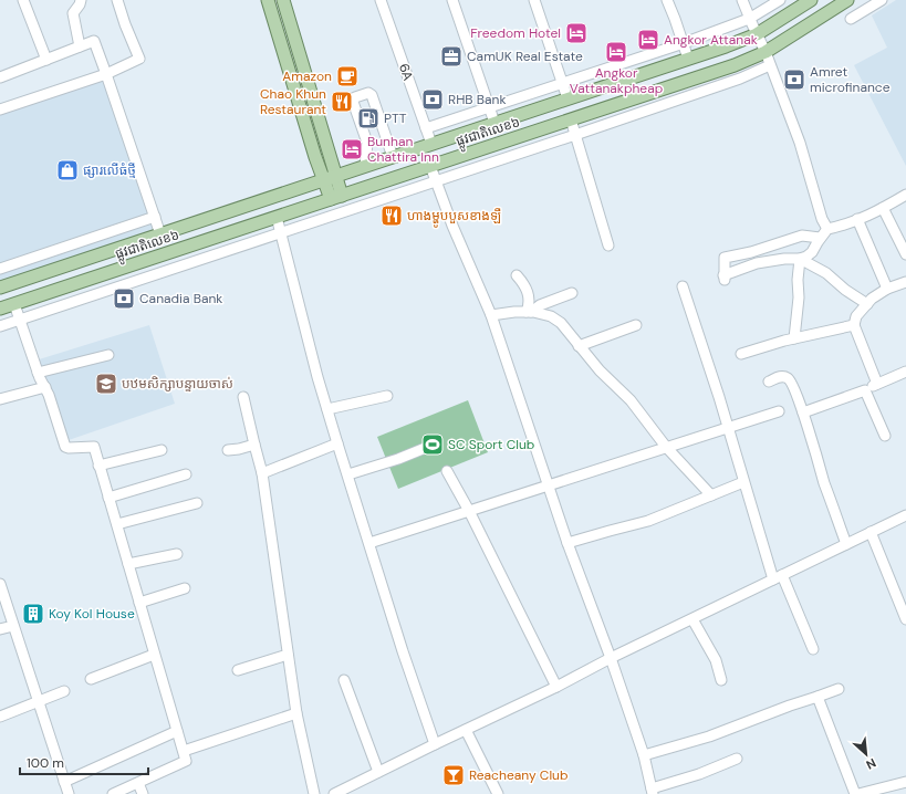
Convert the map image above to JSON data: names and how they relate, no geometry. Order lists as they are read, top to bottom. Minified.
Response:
{"streets":{"main road":["ផ្លូវជាតិលេខ៦"],"street":["6A"]},"crossings":[["6A","ផ្លូវជាតិលេខ៦"]],"places":{"hotel":["Freedom Hotel","Angkor Attanak","Angkor Vattanakpheap","Bunhan Chattira Inn"],"office":["CamUK Real Estate"],"cafe":["Amazon"],"bank":["Amret microfinance","RHB Bank","Canadia Bank"],"restaurant":["Chao Khun Restaurant","ហាងម្ហូបបួសខាងឡឹ"],"fuel station":["PTT"],"shop":["ផ្សារលើធំថ្មី"],"school or university":["បឋមសិក្សាបន្ទាយចាស់"],"sports":["SC Sport Club"],"building":["Koy Kol House"],"bar":["Reacheany Club"]},"scale_bar":"100 m","north":"bottom right"}
